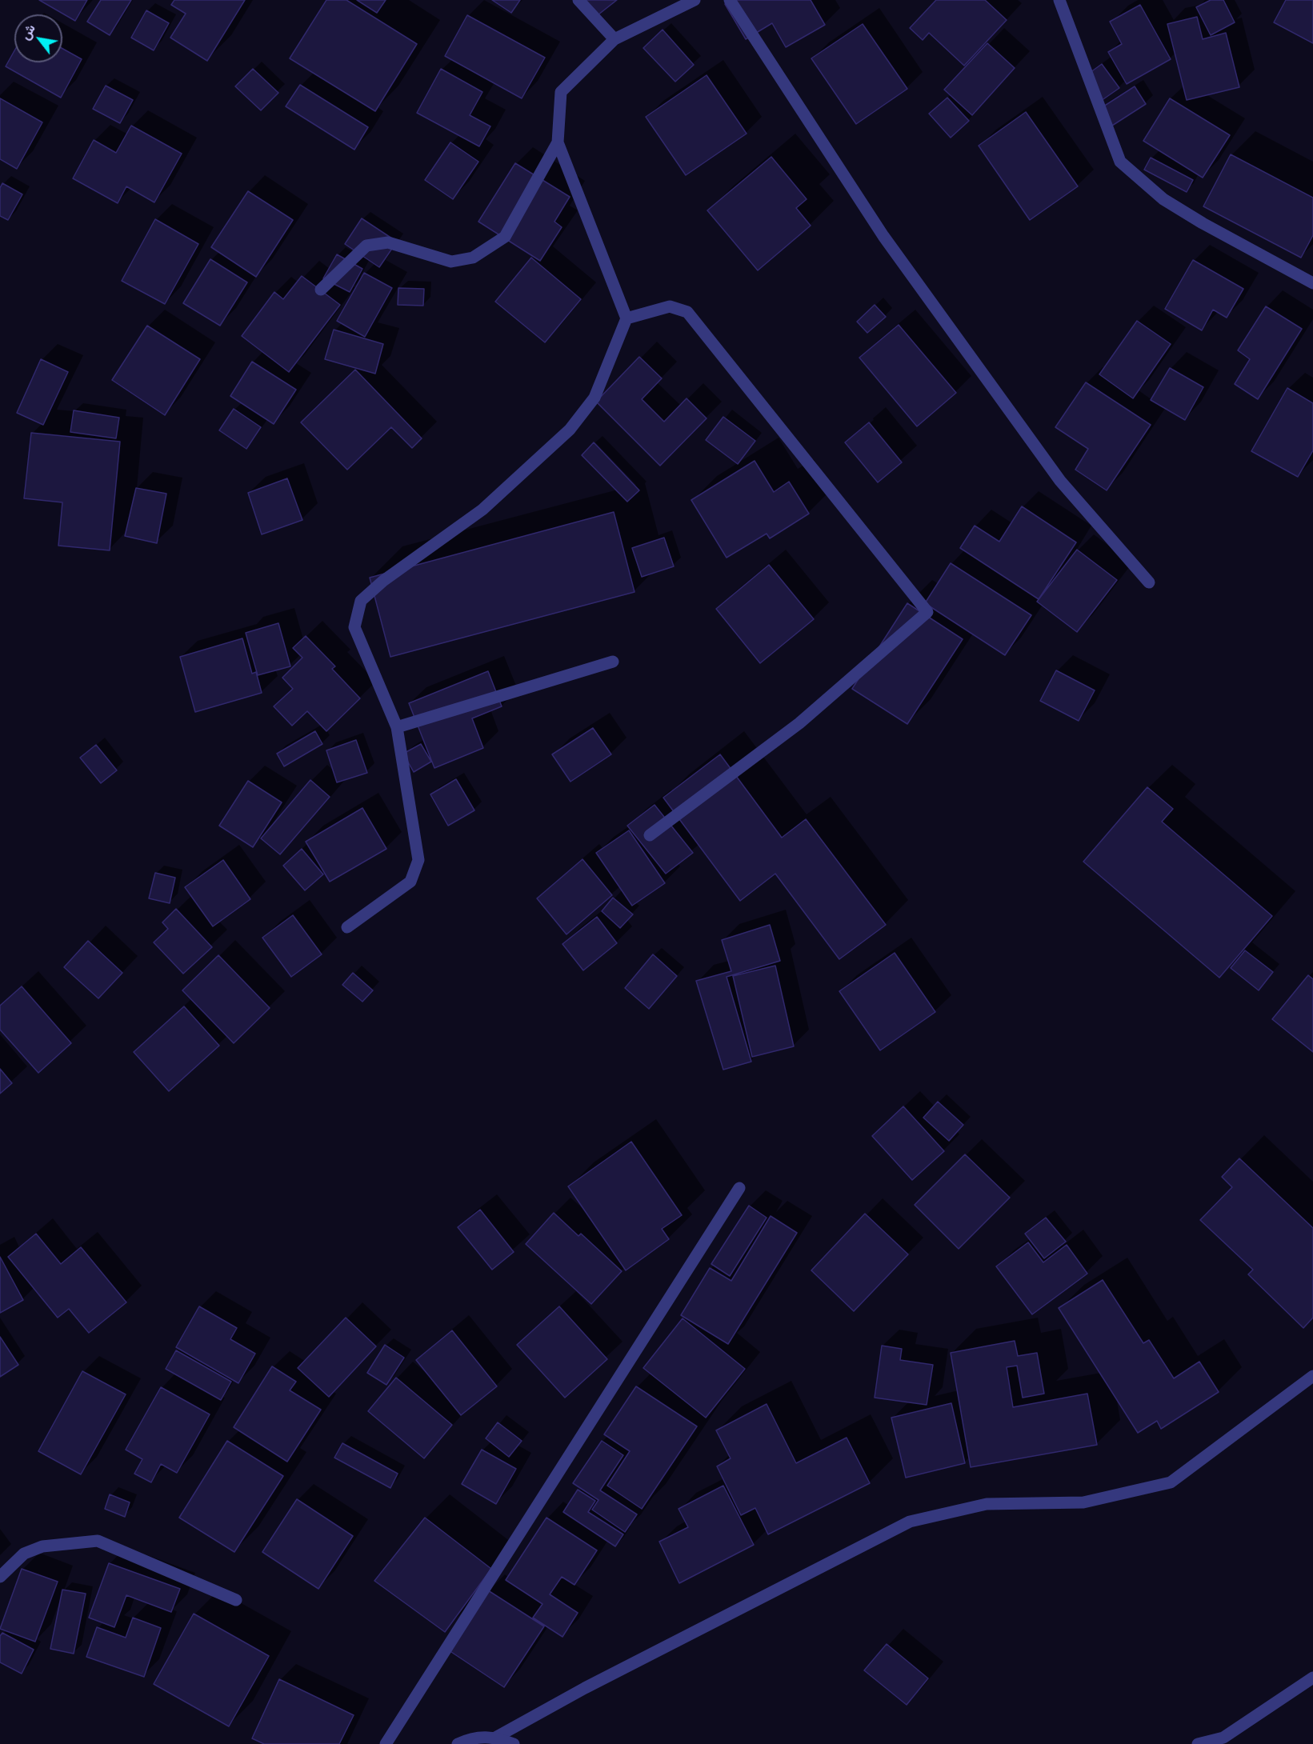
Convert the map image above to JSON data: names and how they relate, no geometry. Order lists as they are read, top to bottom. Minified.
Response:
{"north":"top left"}
